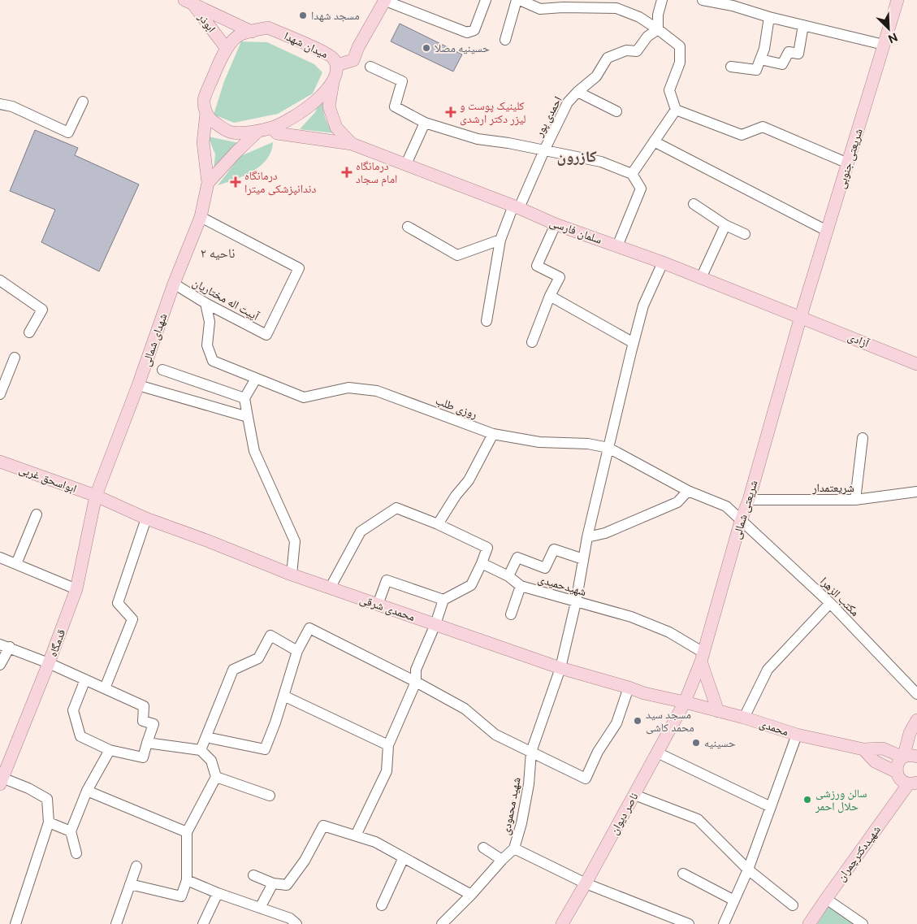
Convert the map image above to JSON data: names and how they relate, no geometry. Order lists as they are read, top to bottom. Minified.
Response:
{"streets":{"main road":["ابوذر","میدان شهدا","شریعتی جنوبی","سلمان فارسی","شهدای شمالی","آزادی","ابواسحق غربی","شریعتی شمالی","محمدی شرقی","قدمگاه","محمدی","ناصر دیوان","شهیددکترچمران"],"street":["احمدی پور","آییت اله مختاریان","روزی طلب","شریعتمدار","شهیدحمیدی","مکتب الزهرا","شهید محمودی"]},"crossings":[["ابوذر","میدان شهدا"],["ابوذر","سلمان فارسی"],["میدان شهدا","سلمان فارسی"],["میدان شهدا","شهدای شمالی"],["احمدی پور","سلمان فارسی"],["شریعتی جنوبی","سلمان فارسی"],["شریعتی جنوبی","آزادی"],["شریعتی جنوبی","شریعتی شمالی"],["سلمان فارسی","آزادی"],["سلمان فارسی","شریعتی شمالی"],["سلمان فارسی","شهید محمودی"],["آییت اله مختاریان","شهدای شمالی"],["آییت اله مختاریان","روزی طلب"],["شهدای شمالی","ابواسحق غربی"],["شهدای شمالی","محمدی شرقی"],["شهدای شمالی","قدمگاه"],["آزادی","شریعتی شمالی"],["روزی طلب","شریعتی شمالی"],["روزی طلب","مکتب الزهرا"],["روزی طلب","شهید محمودی"],["ابواسحق غربی","محمدی شرقی"],["ابواسحق غربی","قدمگاه"],["شریعتمدار","شریعتی شمالی"],["شریعتی شمالی","شهیدحمیدی"],["شریعتی شمالی","مکتب الزهرا"],["شریعتی شمالی","محمدی شرقی"],["شریعتی شمالی","محمدی"],["شریعتی شمالی","ناصر دیوان"],["شهیدحمیدی","شهید محمودی"],["محمدی شرقی","قدمگاه"],["محمدی شرقی","محمدی"],["محمدی شرقی","شهید محمودی"],["محمدی شرقی","ناصر دیوان"],["محمدی","ناصر دیوان"]],"districts":["کازرون","ناحیه ۲"],"places":{"other":["مسجد شهدا","حسینیه مصلا","مسجد سید محمد کاشی","حسینیه","سالن ورزشی حلال احمر"],"health":["کلینیک پوست و لیزر دکتر ارشدی","درمانگاه امام سجاد","درمانگاه دندانپزشکی میترا"]},"north":"bottom right"}
